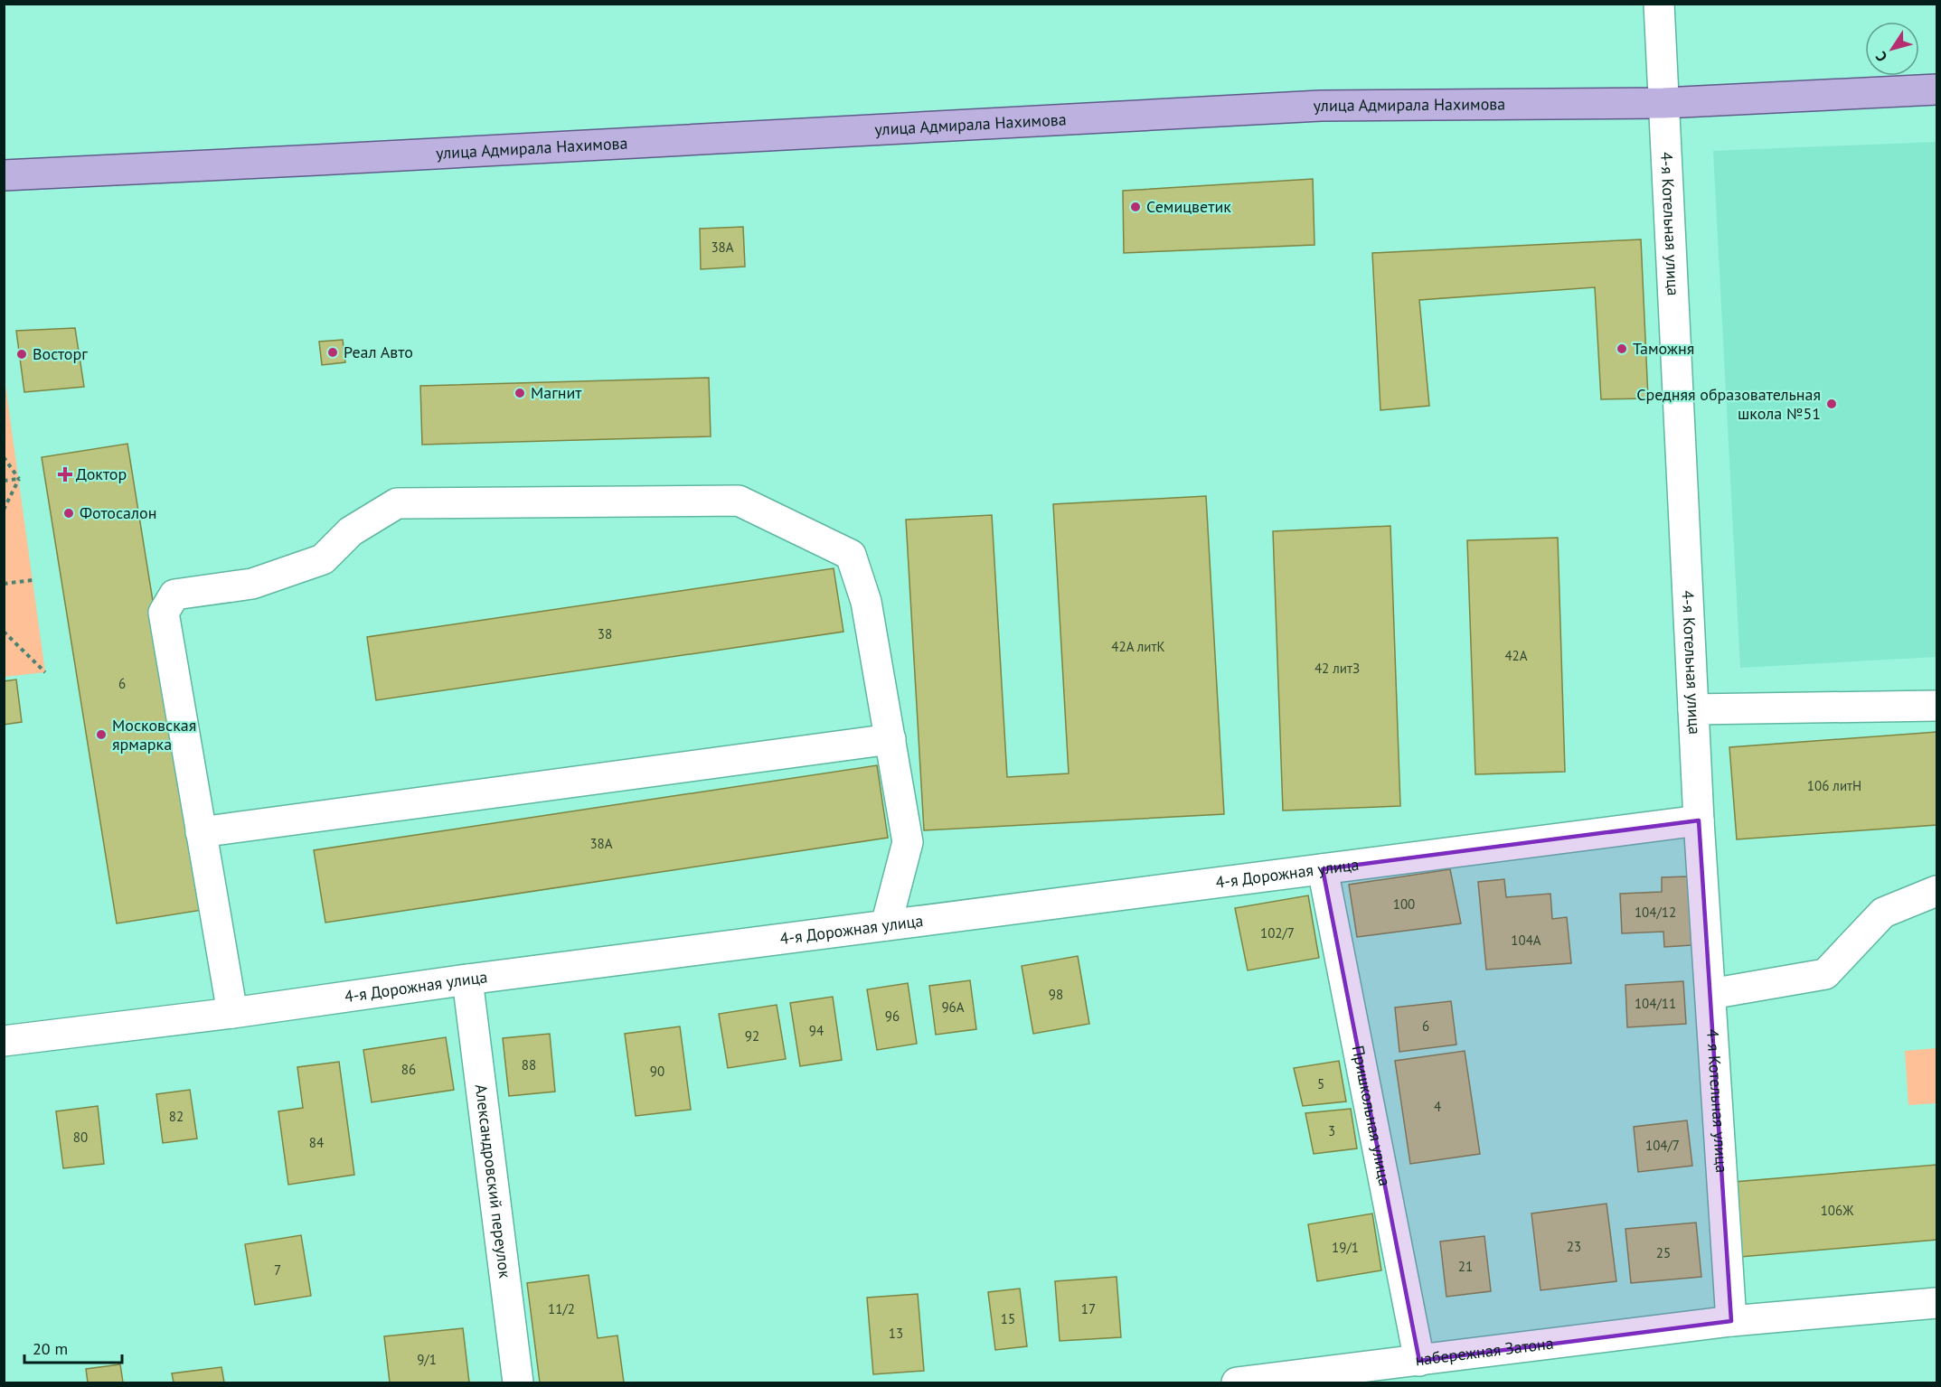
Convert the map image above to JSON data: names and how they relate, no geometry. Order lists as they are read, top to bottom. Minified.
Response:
{"streets":{"main road":["улица Адмирала Нахимова"],"street":["4-я Котельная улица","4-я Дорожная улица","Пришкольная улица","Александровский переулок","набережная Затона"]},"crossings":[["улица Адмирала Нахимова","4-я Котельная улица"],["4-я Котельная улица","4-я Дорожная улица"],["4-я Котельная улица","набережная Затона"],["4-я Дорожная улица","Пришкольная улица"],["4-я Дорожная улица","Александровский переулок"],["Пришкольная улица","набережная Затона"]],"places":{"other":["Семицветик","Таможня","Реал Авто","Восторг","Магнит","Средняя образовательная школа №51","Фотосалон","Московская ярмарка"],"health":["Доктор"]},"house_numbers":["38А","38","42А литК","42А","42 литЗ","6","106 литН","38А","100","104/12","102/7","104А","98","104/11","96А","96","6","94","92","88","86","90","5","4","82","3","80","84","104/7","106Ж","23","19/1","25","21","7","11/2","17","15","13","9/1"],"scale_bar":"20 m","north":"bottom left"}
